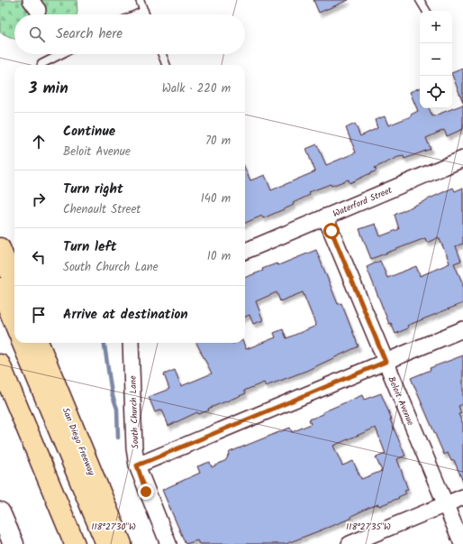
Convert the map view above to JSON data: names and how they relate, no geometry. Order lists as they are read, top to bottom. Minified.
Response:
{"streets":{"highway":["San Diego Freeway"],"street":["Waterford Street","Beloit Avenue","South Church Lane"]},"crossings":[["Waterford Street","Beloit Avenue"]],"page":{"map_buttons":["+","−"],"search":"Search here","heading":["3 min","Walk · 220 m"],"list":[["Continue","Beloit Avenue","70 m"],["Turn right","Chenault Street","140 m"],["Turn left","South Church Lane","10 m"],"Arrive at destination"]},"coordinates":["118°27'30\"W","118°27'35\"W"]}
